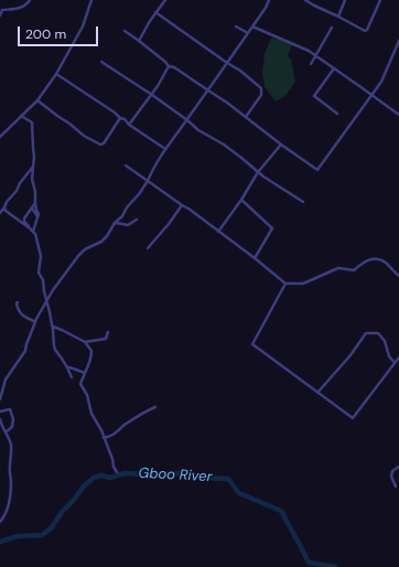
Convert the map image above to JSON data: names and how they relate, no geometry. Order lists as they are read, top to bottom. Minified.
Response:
{"water":["Gboo River"],"scale_bar":"200 m"}
